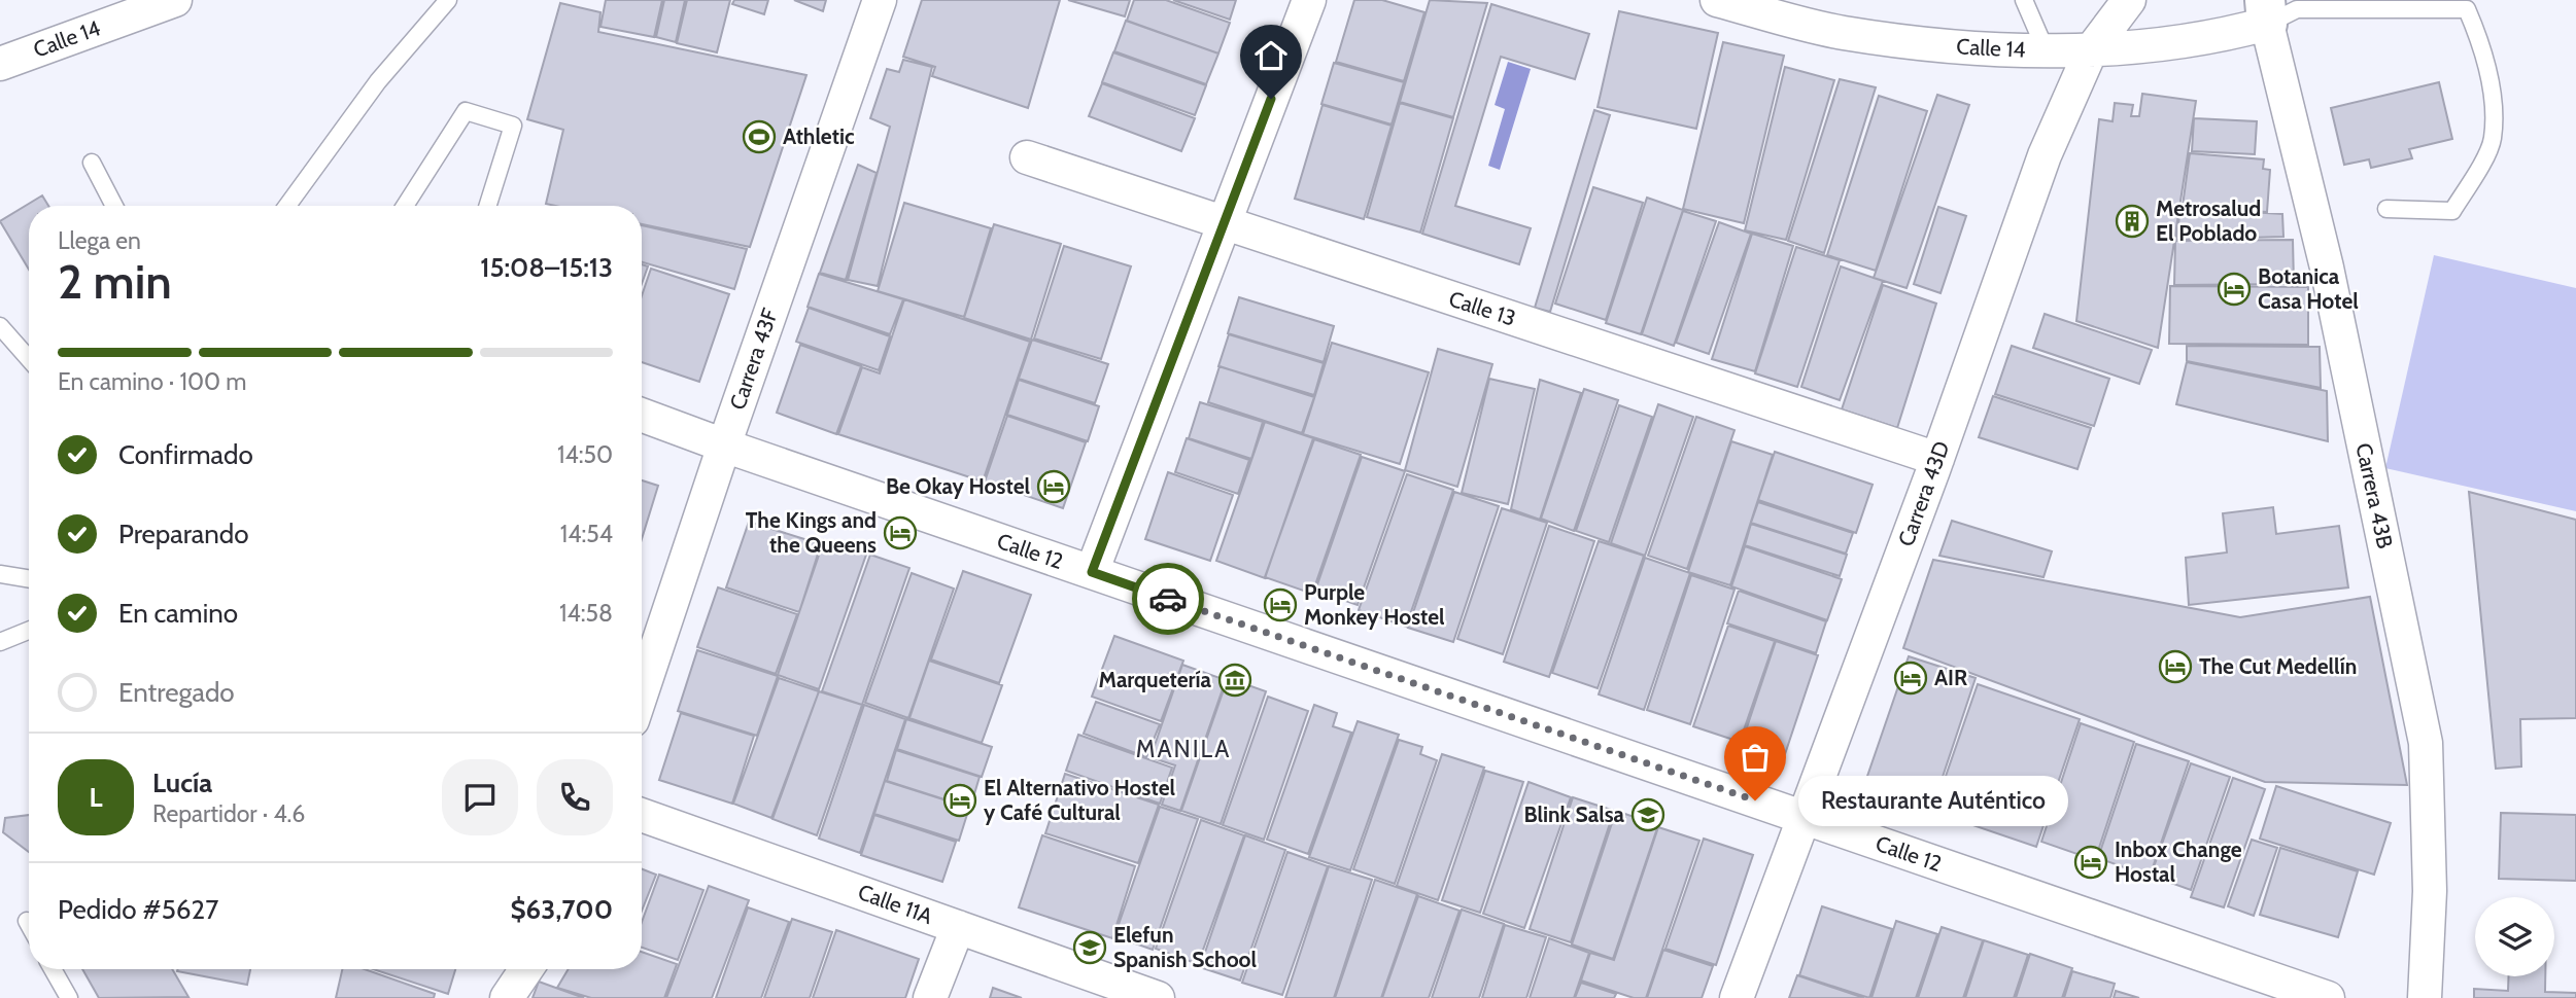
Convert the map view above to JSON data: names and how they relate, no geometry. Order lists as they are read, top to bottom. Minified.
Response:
{"streets":{"street":["Calle 14","Calle 13","Carrera 43F","Carrera 43D","Carrera 43B","Calle 12","Calle 11A"]},"crossings":[["Calle 14","Carrera 43D"],["Calle 14","Carrera 43B"],["Calle 13","Carrera 43D"],["Carrera 43F","Calle 12"],["Carrera 43D","Calle 12"]],"districts":["MANILA"],"places":{"sports":["Athletic"],"building":["Metrosalud El Poblado"],"hotel":["Botanica Casa Hotel","Be Okay Hostel","The Kings and the Queens","Purple Monkey Hostel","The Cut Medellín","AIR","El Alternativo Hostel y Café Cultural","Inbox Change Hostal"],"museum":["Marquetería"],"other":["Restaurante Auténtico"],"school or university":["Blink Salsa","Elefun Spanish School"]},"page":{"heading":["2 min","Llega en","15:08–15:13"],"panel":["Lucía","Repartidor · 4.6","Pedido #5627","$63,700"],"bar":"En camino · 100 m","list":[["Confirmado","14:50"],["Preparando","14:54"],["En camino","14:58"],"Entregado"],"round":"L","bubble":"Restaurante Auténtico"}}
